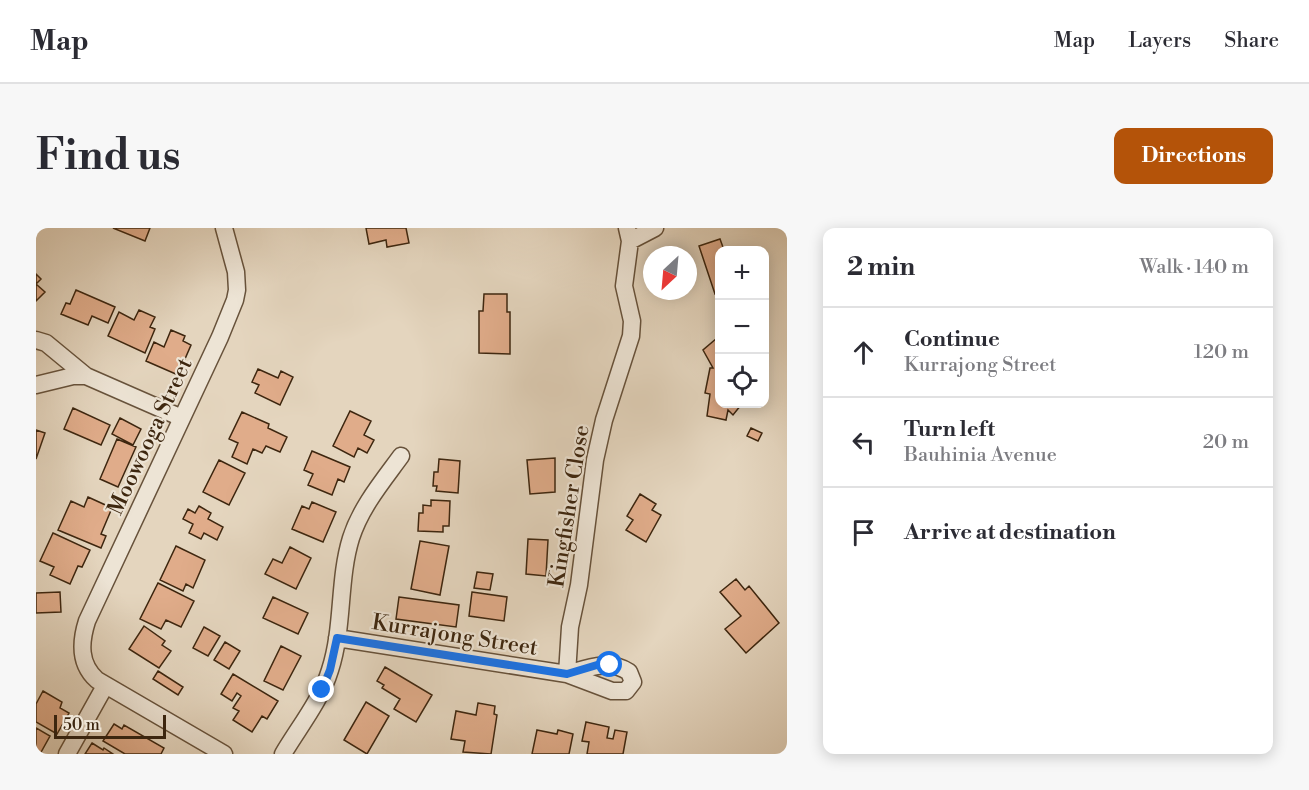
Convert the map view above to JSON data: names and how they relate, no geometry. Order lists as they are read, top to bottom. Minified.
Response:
{"streets":{"street":["Moowooga Street","Kingfisher Close","Kurrajong Street"]},"crossings":[["Kingfisher Close","Kurrajong Street"]],"scale_bar":"50 m","north":"bottom left","page":{"header":"Map","nav":["Map","Layers","Share"],"buttons":"Directions","title":"Find us","heading":["2 min","Walk · 140 m"],"map_buttons":["+","−"],"list":[["Continue","Kurrajong Street","120 m"],["Turn left","Bauhinia Avenue","20 m"],"Arrive at destination"],"scale":"50 m"}}
